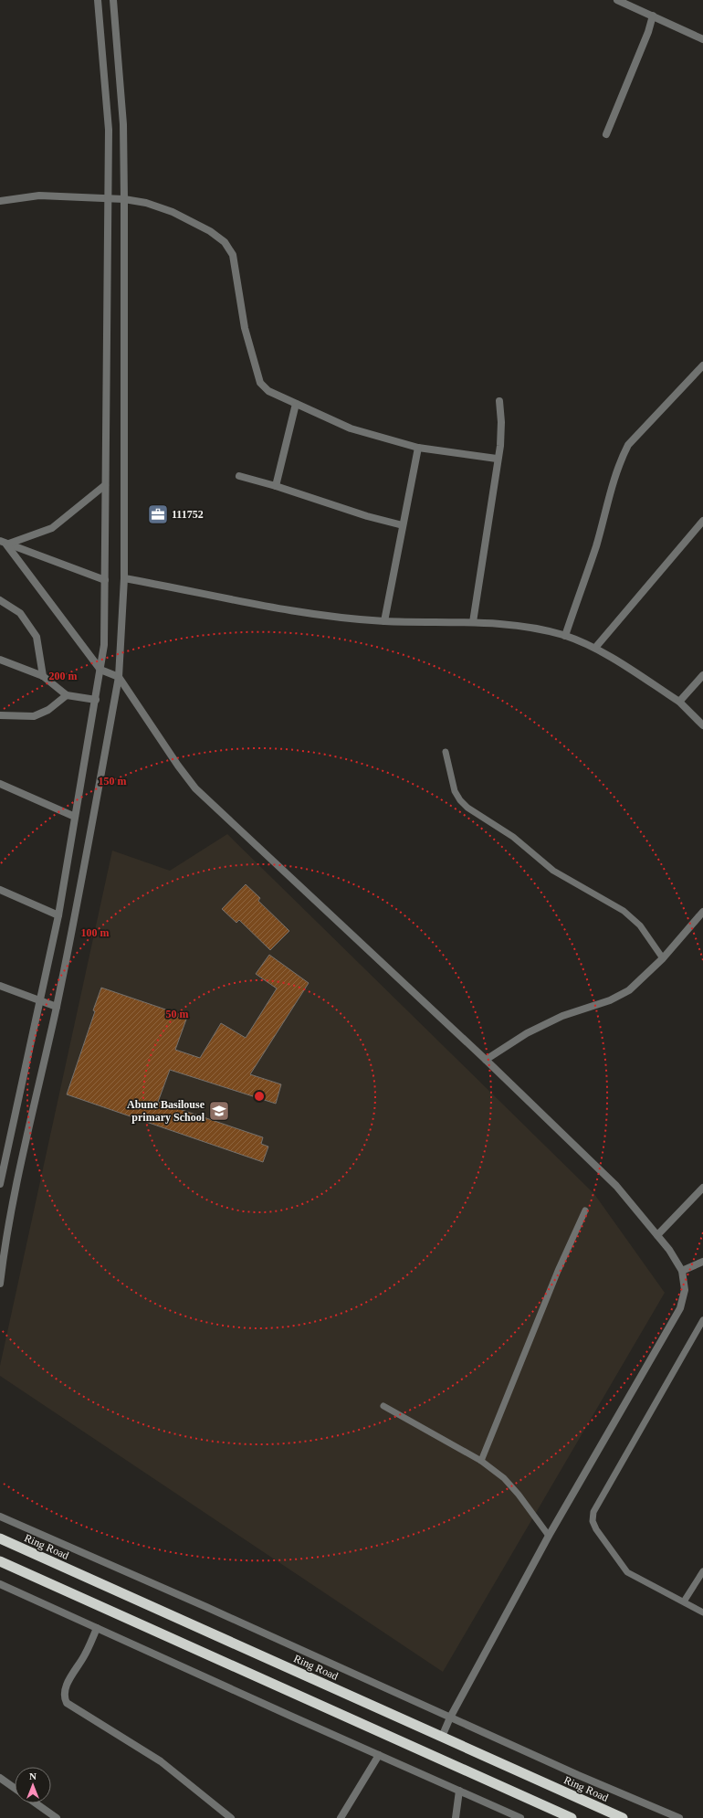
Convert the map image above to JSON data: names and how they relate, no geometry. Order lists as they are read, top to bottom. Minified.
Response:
{"streets":{"highway":["Ring Road"]},"places":{"office":["111752"],"school or university":["Abune Basilouse primary School"]},"north":"top","rings":["200 m","150 m","100 m","50 m"]}
